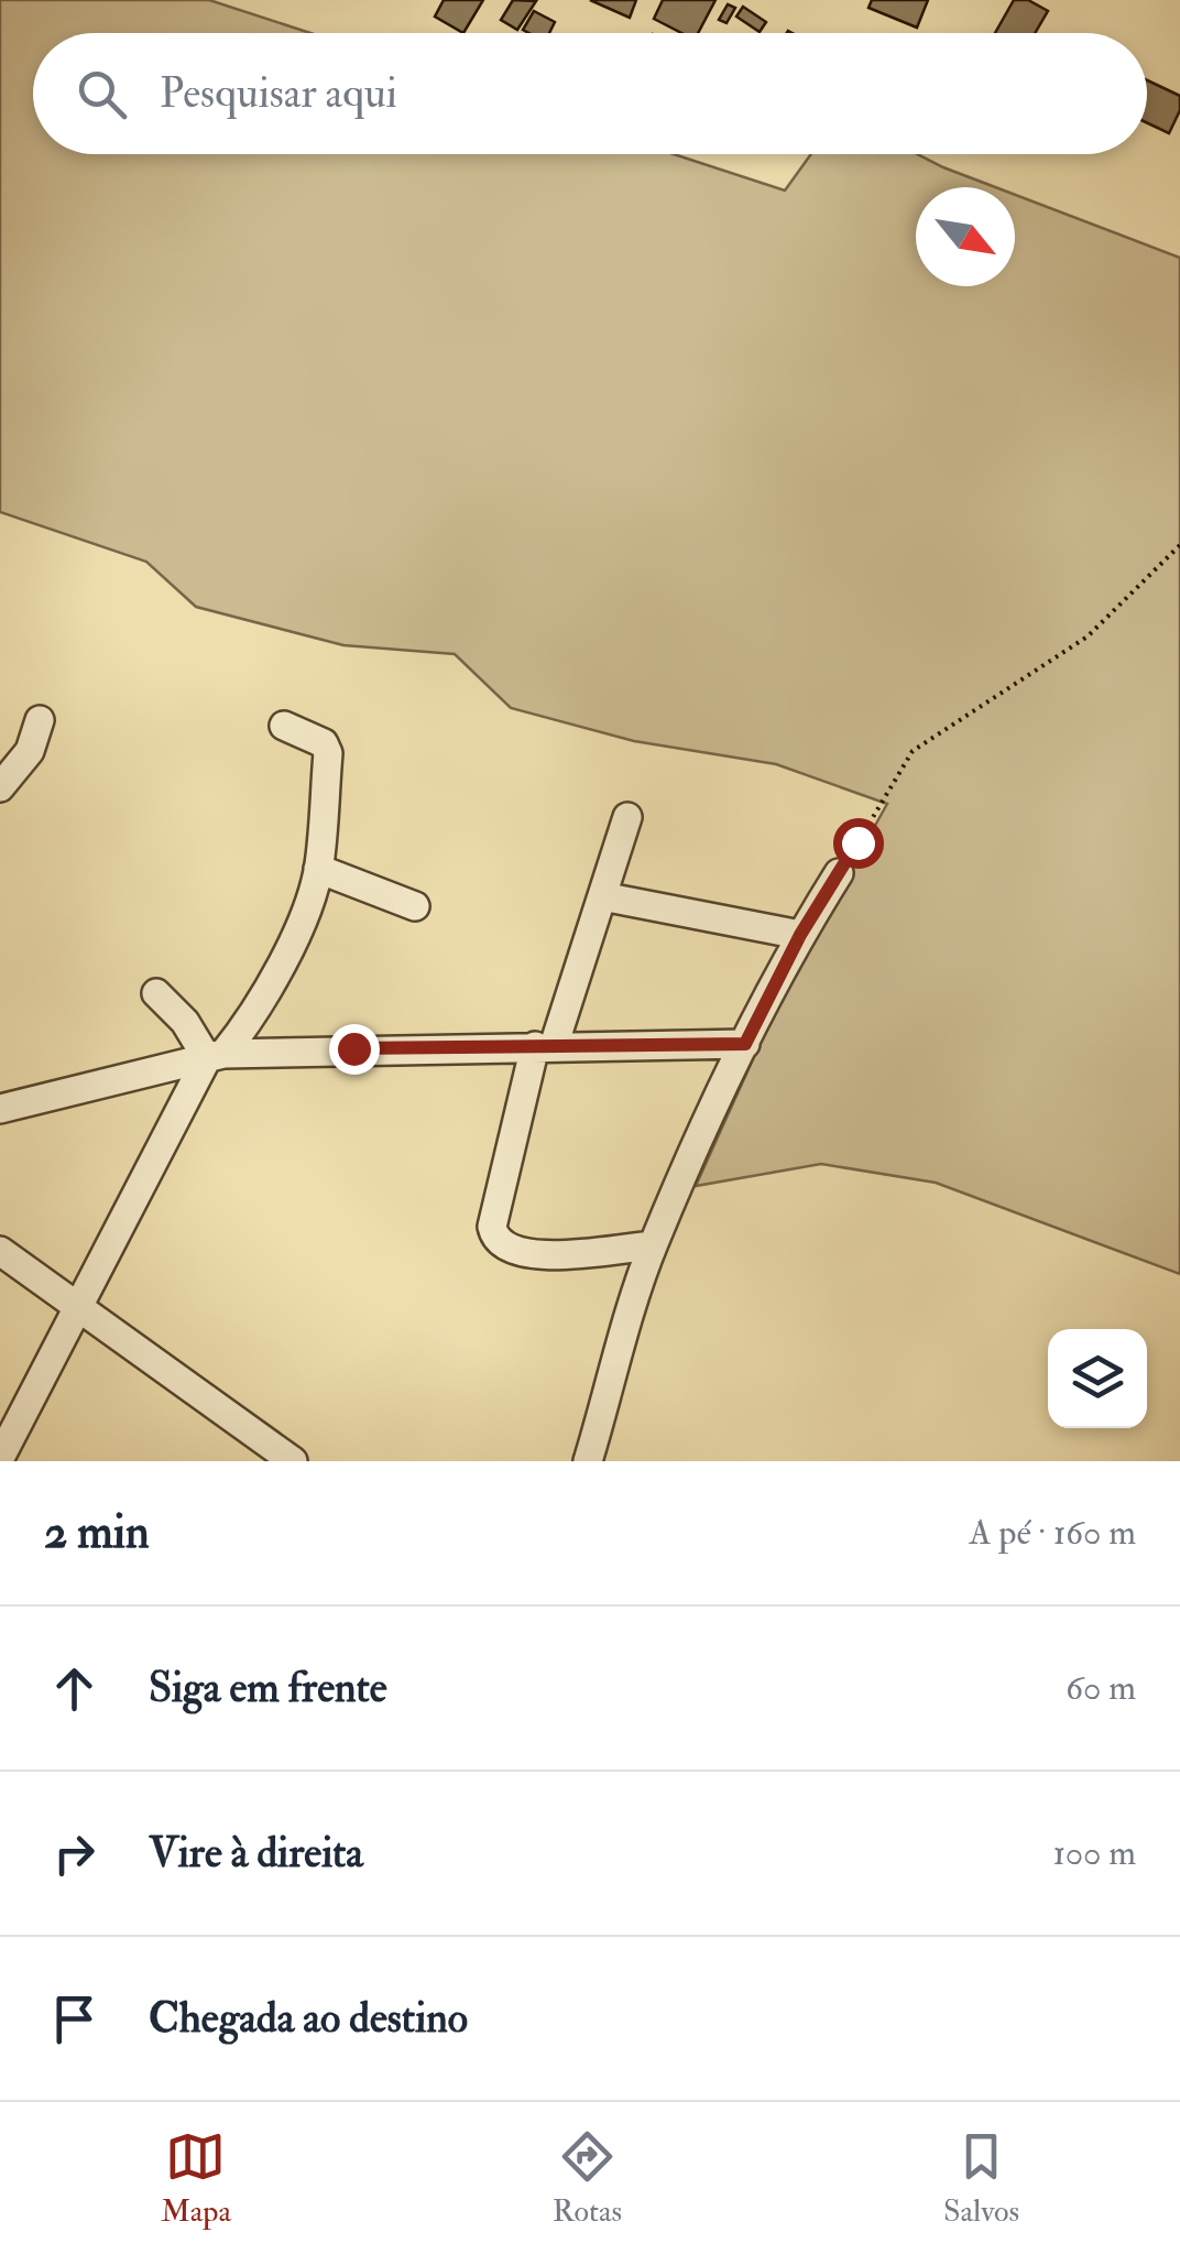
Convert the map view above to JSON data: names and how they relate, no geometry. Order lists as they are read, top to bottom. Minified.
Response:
{"north":"bottom right","page":{"search":"Pesquisar aqui","heading":["2 min","A pé · 160 m"],"list":[["Siga em frente","60 m"],["Vire à direita","100 m"],"Chegada ao destino"],"nav":["Mapa","Rotas","Salvos"]}}
